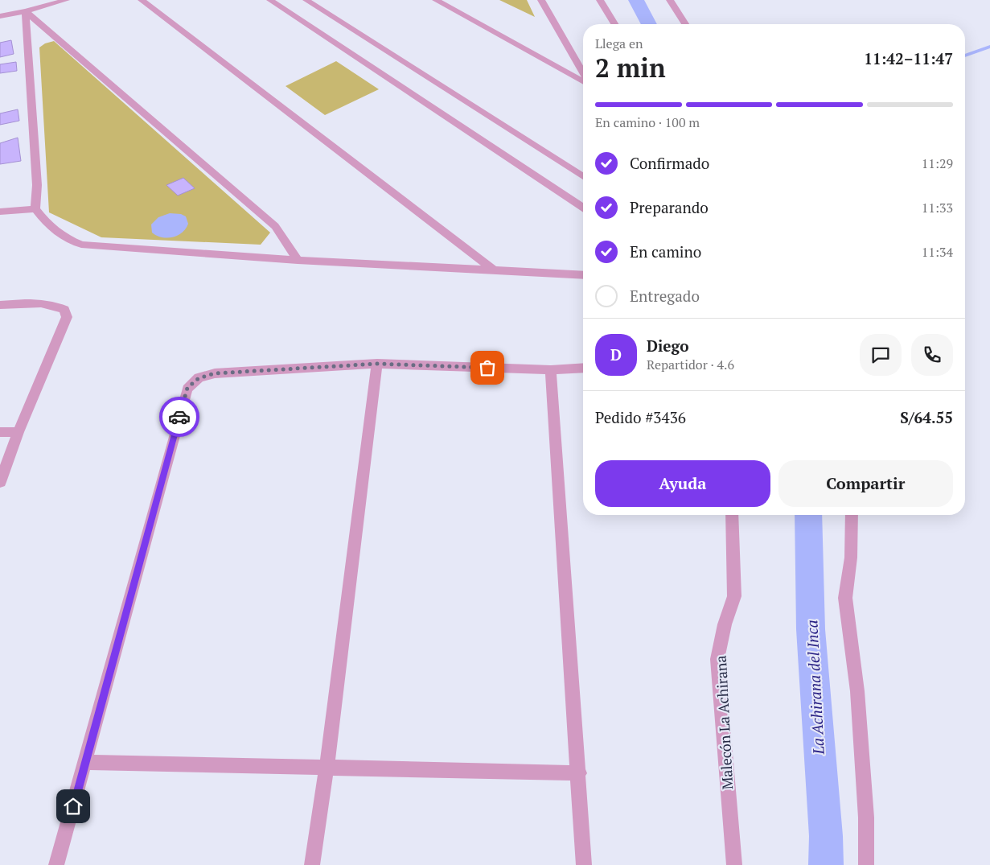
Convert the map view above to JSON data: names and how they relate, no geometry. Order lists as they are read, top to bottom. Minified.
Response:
{"streets":{"street":["Malecón La Achirana"]},"water":["La Achirana del Inca"],"page":{"heading":["2 min","Llega en","11:42–11:47"],"panel":["Diego","Repartidor · 4.6","Pedido #3436","S/64.55"],"bar":"En camino · 100 m","list":[["Confirmado","11:29"],["Preparando","11:33"],["En camino","11:34"],"Entregado"],"round":"D","buttons":["Ayuda","Compartir"]}}
